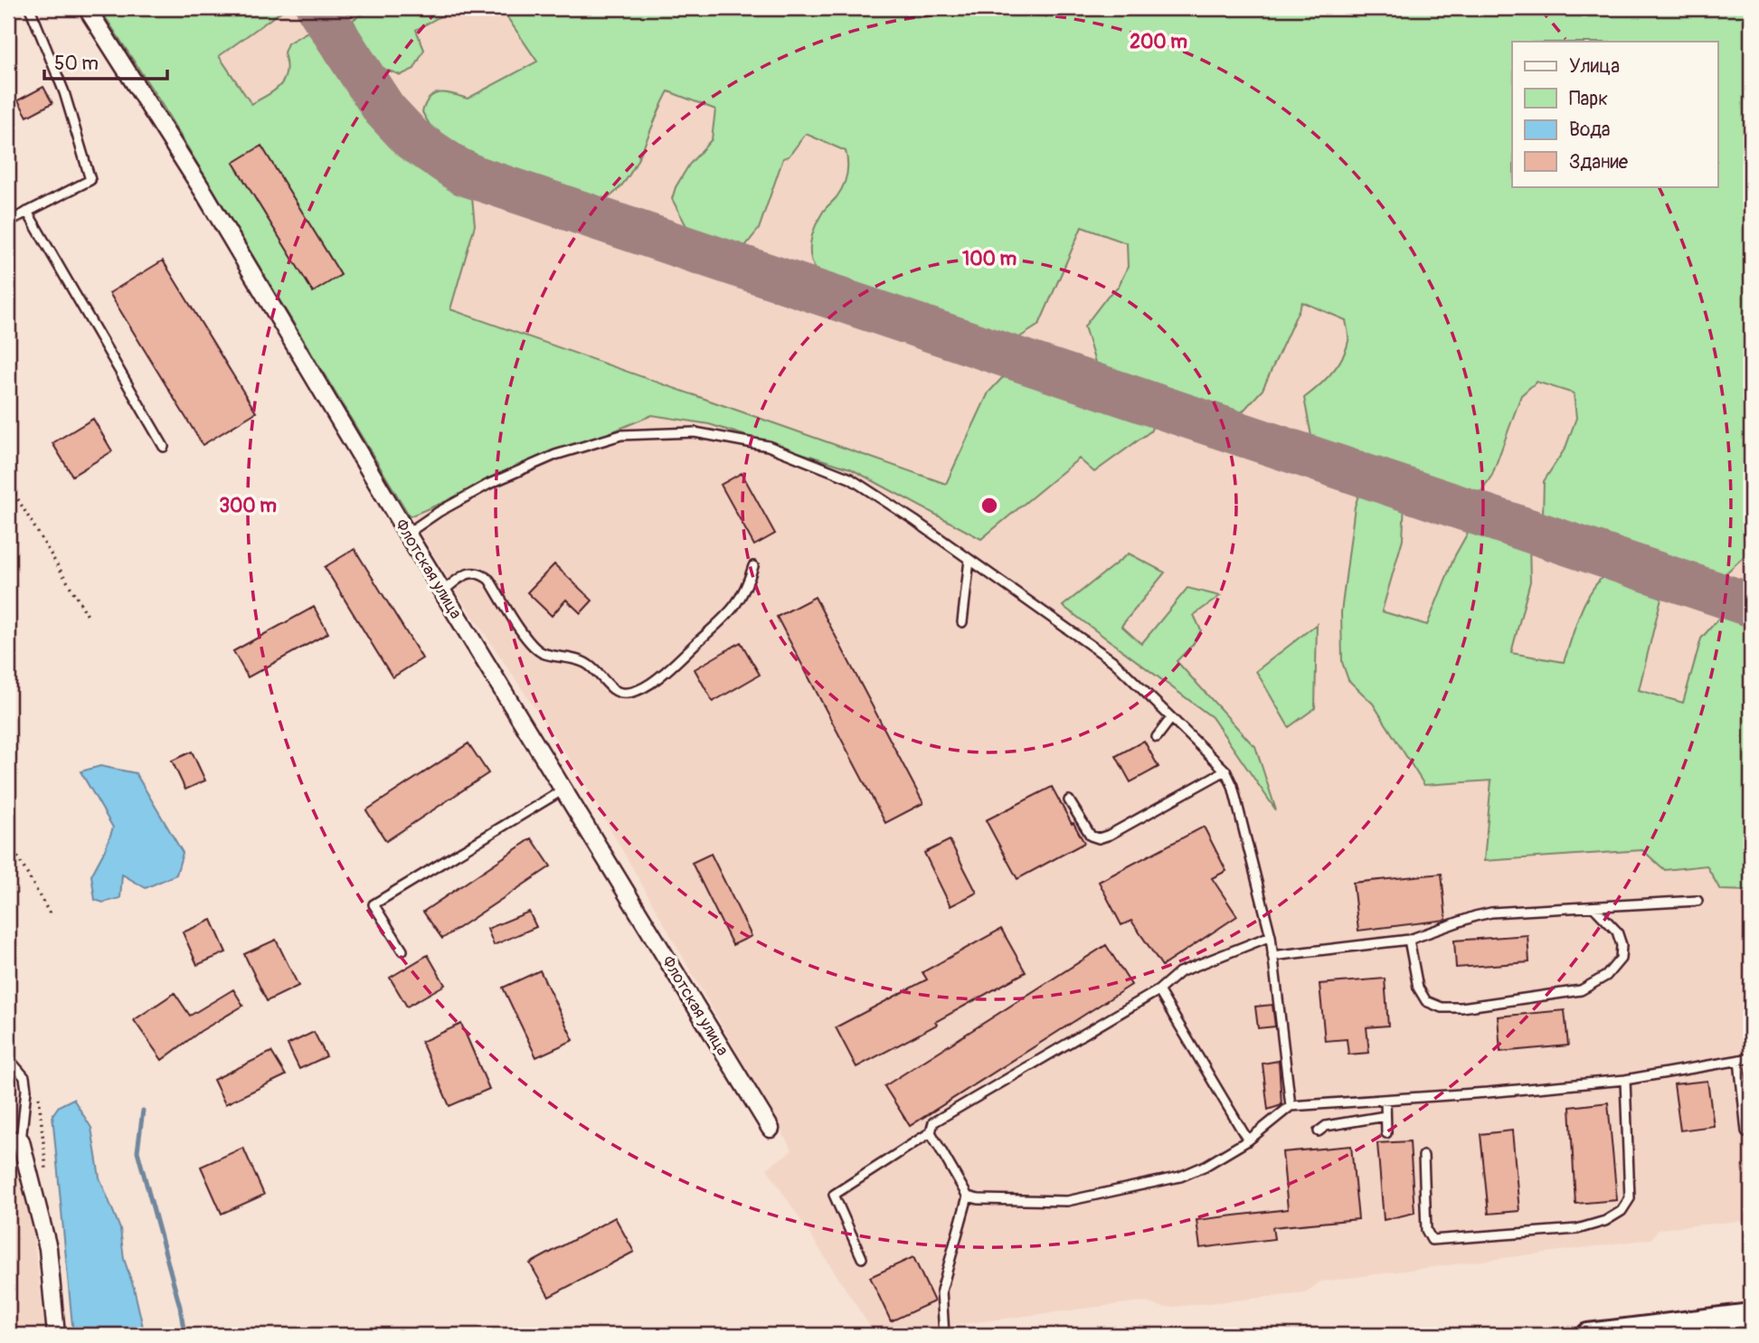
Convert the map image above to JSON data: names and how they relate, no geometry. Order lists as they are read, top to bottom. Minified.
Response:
{"streets":{"street":["Флотская улица"]},"legend":["Улица","Парк","Вода","Здание"],"scale_bar":"50 m","rings":["200 m","100 m","300 m"]}
